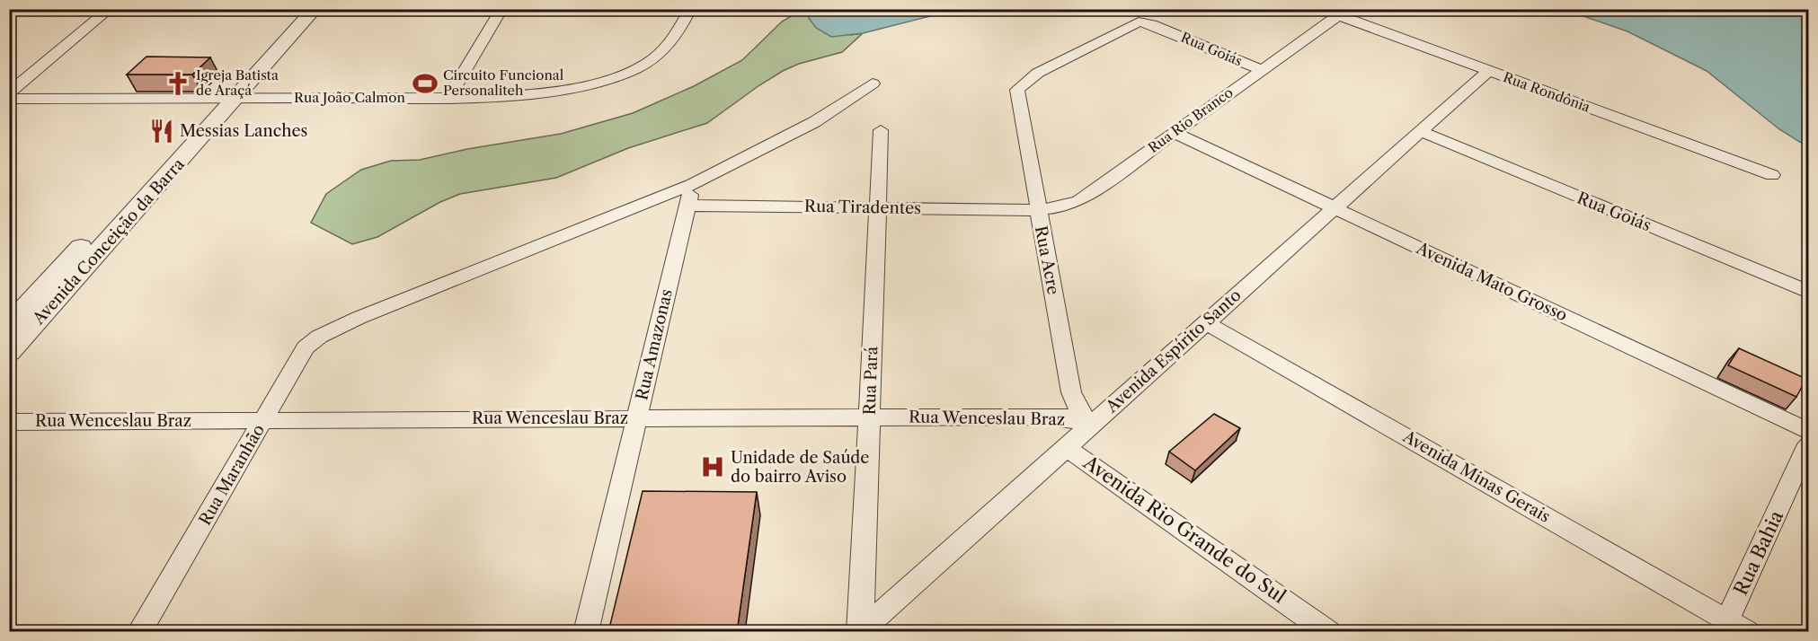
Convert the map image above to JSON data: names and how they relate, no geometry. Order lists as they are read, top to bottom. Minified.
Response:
{"streets":{"street":["Rua Goiás","Rua Rondônia","Rua João Calmon","Rua Rio Branco","Rua Tiradentes","Avenida Conceição da Barra","Rua Acre","Avenida Mato Grosso","Rua Amazonas","Avenida Espírito Santo","Rua Pará","Rua Wenceslau Braz","Rua Maranhão","Avenida Minas Gerais","Avenida Rio Grande do Sul","Rua Bahia"]},"crossings":[["Rua Goiás","Rua Rio Branco"],["Rua Goiás","Rua Acre"],["Rua Goiás","Avenida Espírito Santo"],["Rua Rondônia","Rua Rio Branco"],["Rua Rondônia","Avenida Espírito Santo"],["Rua João Calmon","Avenida Conceição da Barra"],["Rua Rio Branco","Rua Tiradentes"],["Rua Rio Branco","Rua Acre"],["Rua Rio Branco","Avenida Mato Grosso"],["Rua Tiradentes","Rua Acre"],["Rua Tiradentes","Rua Amazonas"],["Rua Tiradentes","Rua Pará"],["Rua Acre","Avenida Espírito Santo"],["Rua Acre","Rua Wenceslau Braz"],["Avenida Mato Grosso","Avenida Espírito Santo"],["Rua Amazonas","Rua Wenceslau Braz"],["Rua Amazonas","Rua Maranhão"],["Avenida Espírito Santo","Rua Pará"],["Avenida Espírito Santo","Rua Wenceslau Braz"],["Avenida Espírito Santo","Avenida Minas Gerais"],["Avenida Espírito Santo","Avenida Rio Grande do Sul"],["Rua Pará","Rua Wenceslau Braz"],["Rua Wenceslau Braz","Rua Maranhão"],["Avenida Minas Gerais","Rua Bahia"]],"places":{"church":["Igreja Batista de Araçá"],"sports":["Circuito Funcional Personaliteh"],"restaurant":["Messias Lanches"],"hospital":["Unidade de Saúde do bairro Aviso"]}}
